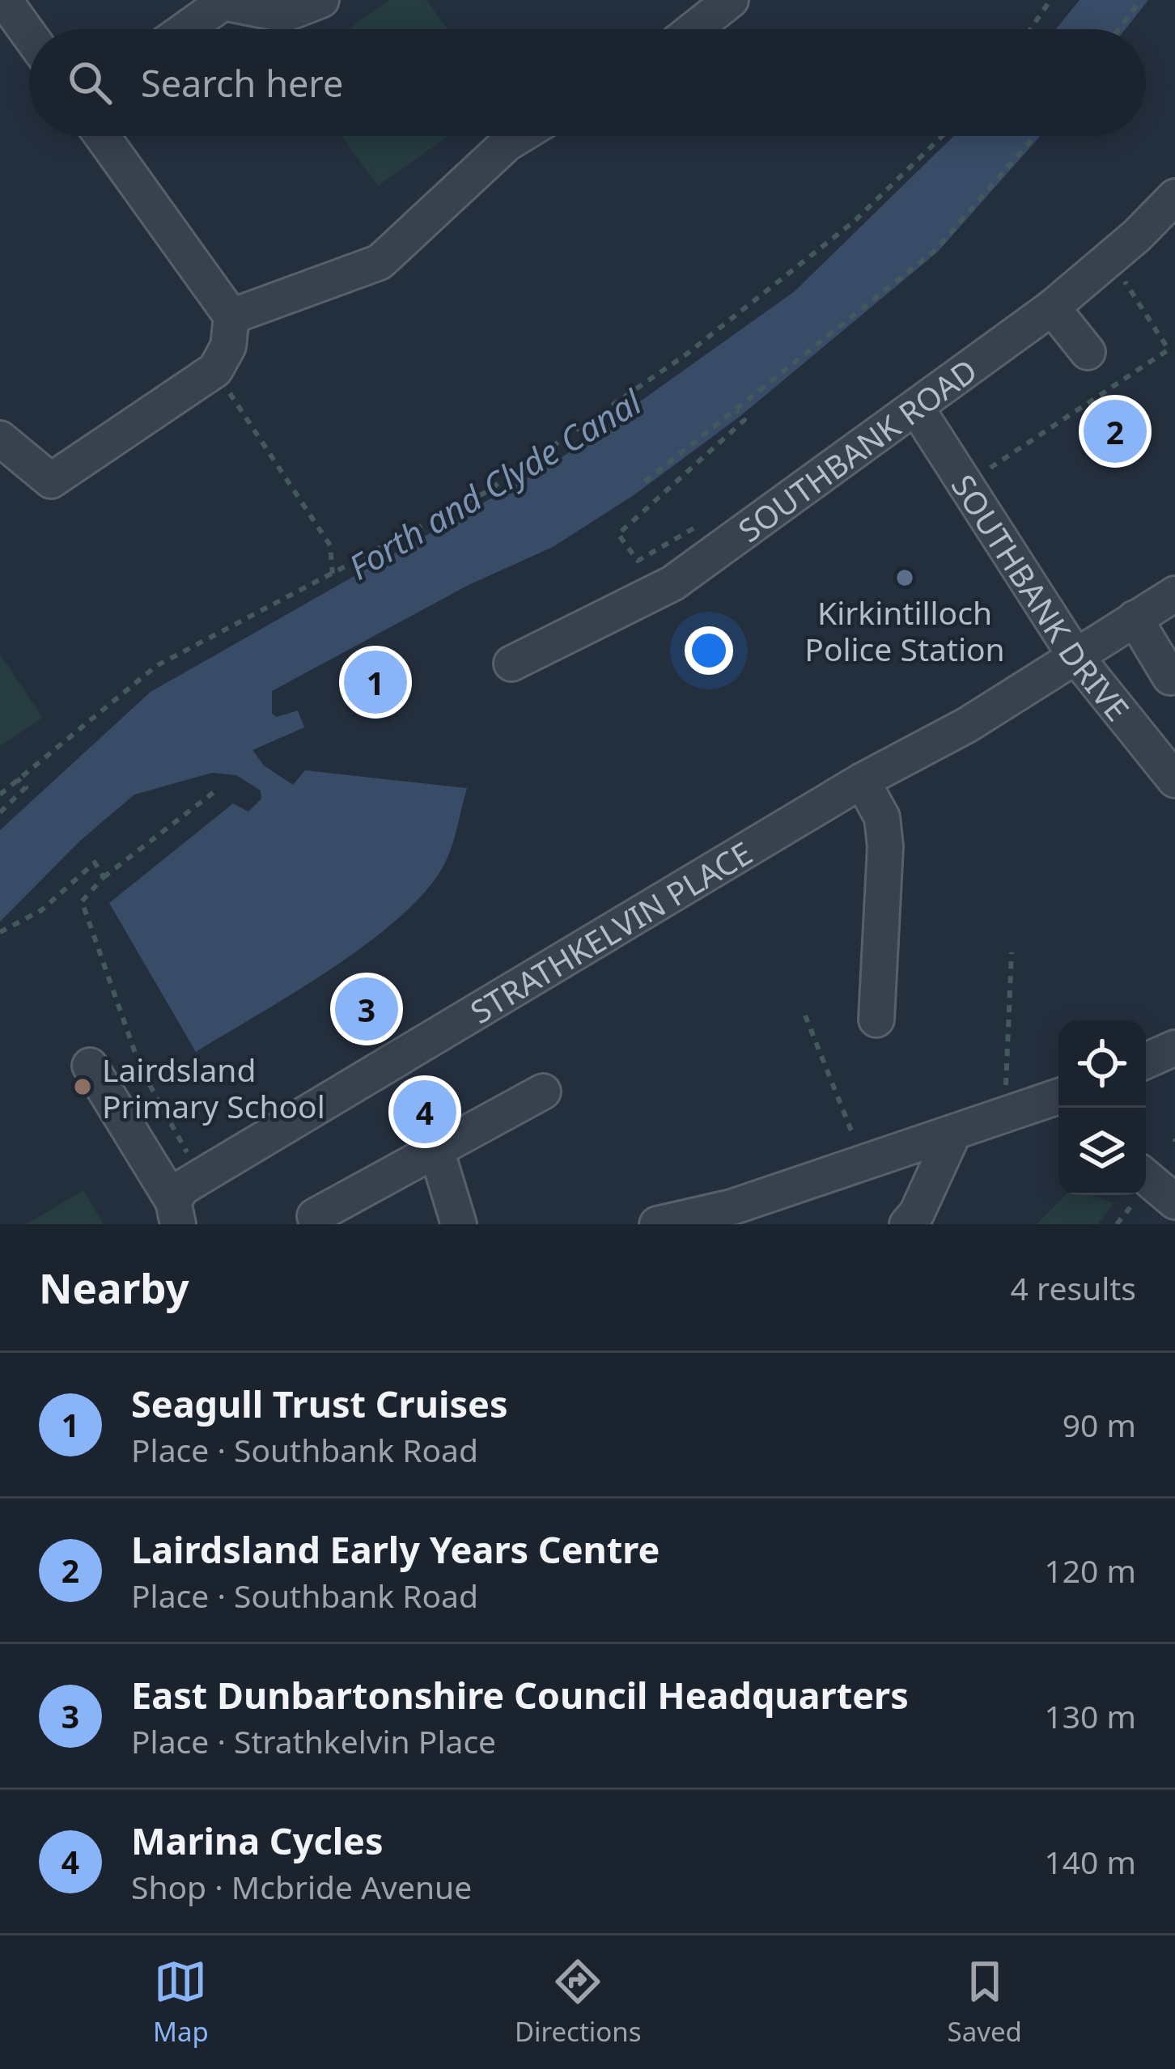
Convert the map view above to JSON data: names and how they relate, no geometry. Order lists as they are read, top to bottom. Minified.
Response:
{"streets":{"street":["SOUTHBANK ROAD","SOUTHBANK DRIVE","STRATHKELVIN PLACE"]},"crossings":[["SOUTHBANK ROAD","SOUTHBANK DRIVE"],["SOUTHBANK DRIVE","STRATHKELVIN PLACE"]],"water":["Forth and Clyde Canal"],"places":["Kirkintilloch Police Station","Lairdsland Primary School"],"page":{"search":"Search here","pins":["2","1","3","4"],"heading":["Nearby","4 results"],"list":[{"mark":"1","name":"Seagull Trust Cruises","note":"Place · Southbank Road","value":"90 m"},{"mark":"2","name":"Lairdsland Early Years Centre","note":"Place · Southbank Road","value":"120 m"},{"mark":"3","name":"East Dunbartonshire Council Headquarters","note":"Place · Strathkelvin Place","value":"130 m"},{"mark":"4","name":"Marina Cycles","note":"Shop · Mcbride Avenue","value":"140 m"}],"nav":["Map","Directions","Saved"]}}
